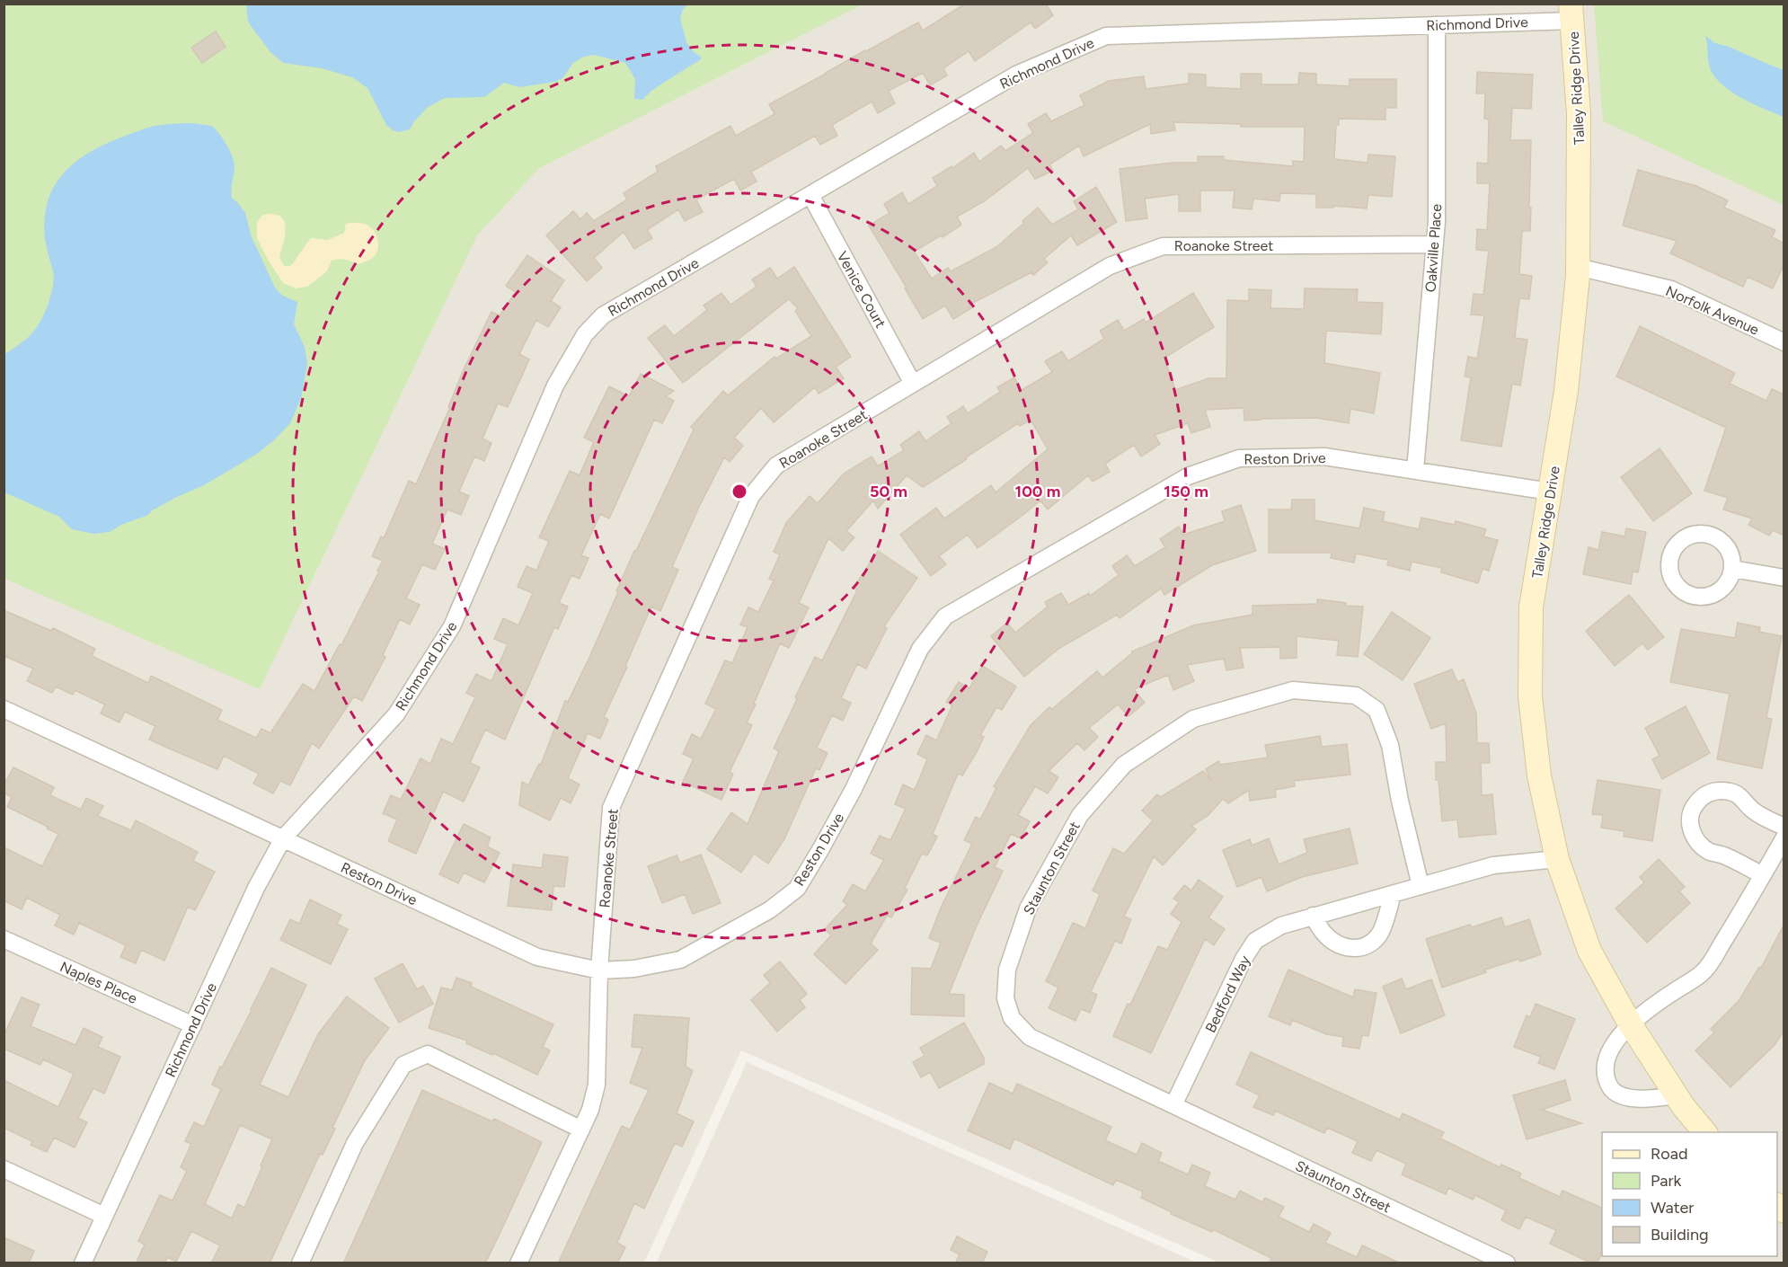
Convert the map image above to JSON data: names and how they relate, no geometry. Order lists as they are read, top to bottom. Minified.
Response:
{"streets":{"street":["Richmond Drive","Talley Ridge Drive","Roanoke Street","Oakville Place","Venice Court","Norfolk Avenue","Reston Drive","Staunton Street","Naples Place","Bedford Way"]},"crossings":[["Richmond Drive","Talley Ridge Drive"],["Richmond Drive","Oakville Place"],["Richmond Drive","Venice Court"],["Richmond Drive","Reston Drive"],["Richmond Drive","Naples Place"],["Talley Ridge Drive","Norfolk Avenue"],["Talley Ridge Drive","Reston Drive"],["Talley Ridge Drive","Bedford Way"],["Roanoke Street","Oakville Place"],["Roanoke Street","Venice Court"],["Roanoke Street","Reston Drive"],["Oakville Place","Reston Drive"],["Staunton Street","Bedford Way"]],"legend":["Road","Park","Water","Building"],"rings":["50 m","100 m","150 m"]}
